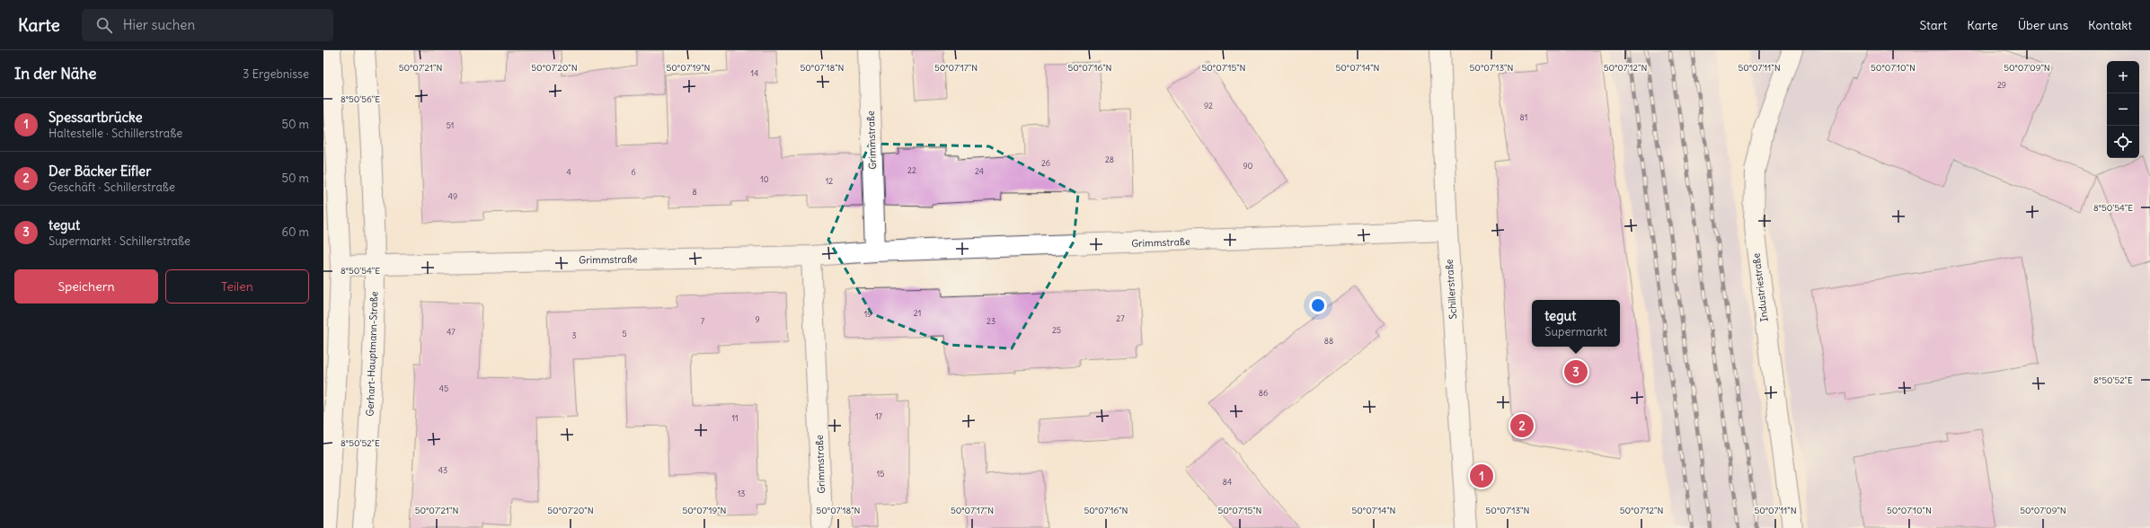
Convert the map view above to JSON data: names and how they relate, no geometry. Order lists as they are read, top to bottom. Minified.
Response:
{"streets":{"street":["Grimmstraße","Industriestraße","Schillerstraße","Gerhart-Hauptmann-Straße"]},"crossings":[["Grimmstraße","Schillerstraße"],["Grimmstraße","Gerhart-Hauptmann-Straße"]],"house_numbers":["14","29","92","81","51","28","26","90","22","24","4","6","10","12","8","49","21","19","27","9","7","23","25","47","5","3","88","45","86","17","11","43","15","84","13"],"page":{"header":"Karte","search":"Hier suchen","nav":["Start","Karte","Über uns","Kontakt"],"heading":["In der Nähe","3 Ergebnisse"],"map_buttons":["+","−"],"list":[{"mark":"1","name":"Spessartbrücke","note":"Haltestelle · Schillerstraße","value":"50 m"},{"mark":"2","name":"Der Bäcker Eifler","note":"Geschäft · Schillerstraße","value":"50 m"},{"mark":"3","name":"tegut","note":"Supermarkt · Schillerstraße","value":"60 m"}],"buttons":["Speichern","Teilen"],"popup":["tegut","Supermarkt"],"pins":["3","2","1"]},"coordinates":["50°07'21\"N","50°07'20\"N","50°07'19\"N","50°07'18\"N","50°07'17\"N","50°07'16\"N","50°07'15\"N","50°07'14\"N","50°07'13\"N","50°07'12\"N","50°07'11\"N","50°07'10\"N","50°07'09\"N","8°50'56\"E","8°50'54\"E","8°50'52\"E"]}
